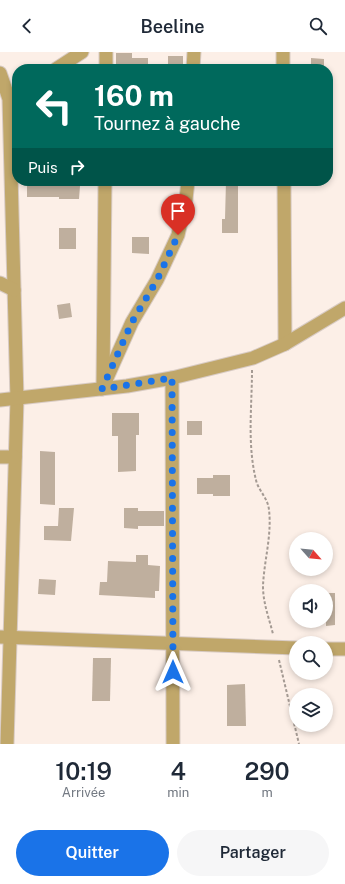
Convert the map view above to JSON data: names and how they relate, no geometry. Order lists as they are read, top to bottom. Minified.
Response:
{"north":"bottom right","page":{"header":"Beeline","turn":["160 m","Tournez à gauche"],"then":"Puis","eta":["10:19","Arrivée","4","min","290","m"],"buttons":["Quitter","Partager"]}}
